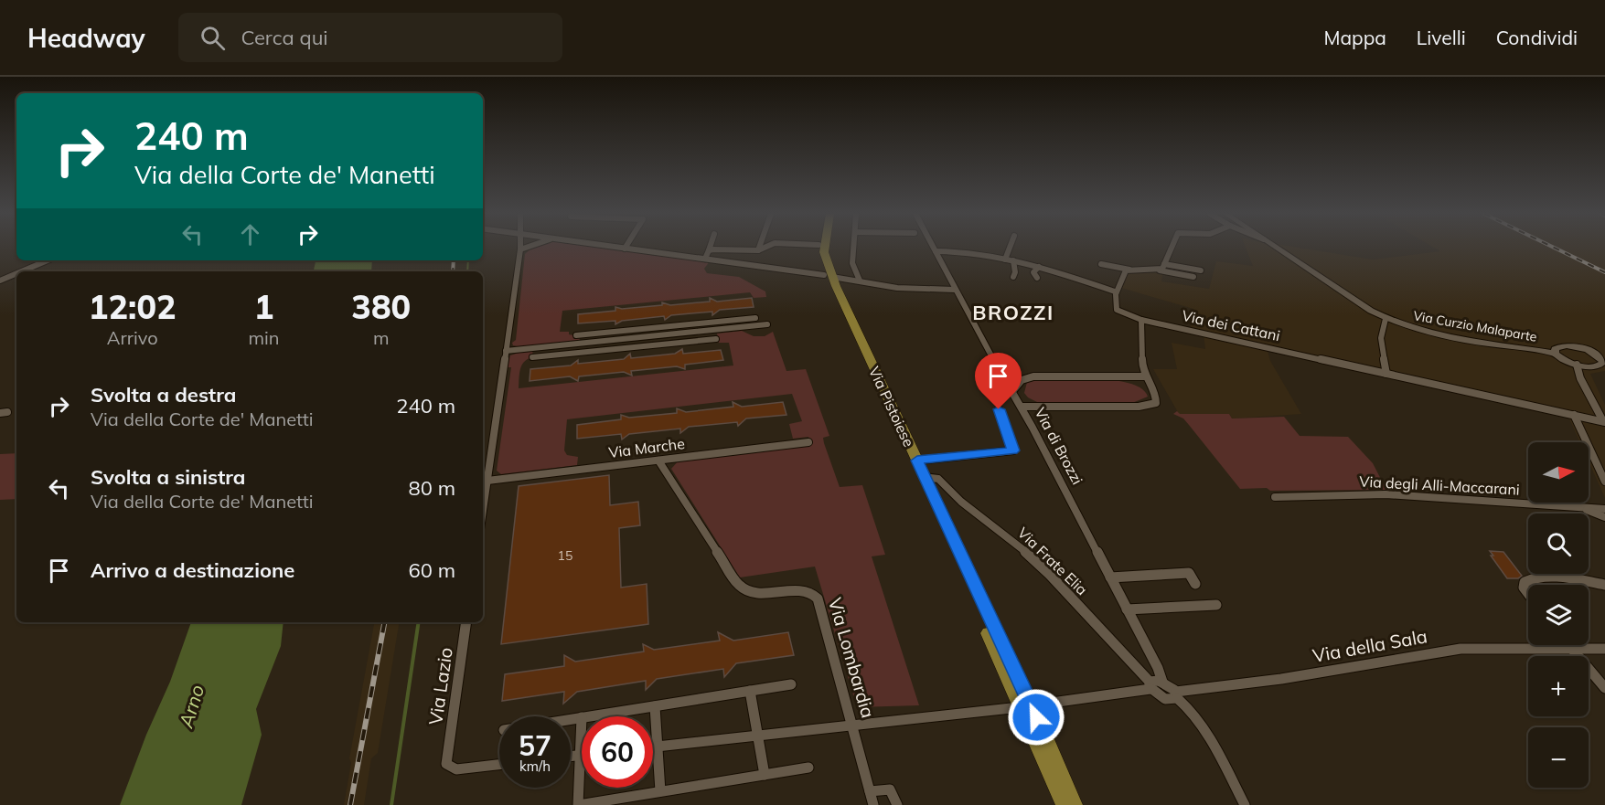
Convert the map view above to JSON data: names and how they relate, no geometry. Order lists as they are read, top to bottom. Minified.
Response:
{"streets":{"main road":["Via Pistoiese"],"street":["Via dei Cattani","Via Curzio Malaparte","Via di Brozzi","Via Marche","Via degli Alli-Maccarani","Via Frate Elia","Via della Sala","Via Lombardia","Via Lazio"]},"crossings":[["Via Pistoiese","Via Frate Elia"],["Via Marche","Via Lombardia"]],"districts":["BROZZI"],"water":["Arno"],"house_numbers":["15"],"north":"right","page":{"header":"Headway","search":"Cerca qui","nav":["Mappa","Livelli","Condividi"],"turn":["240 m","Via della Corte de' Manetti"],"eta":["12:02","Arrivo","1","min","380","m"],"list":[{"name":"Svolta a destra","note":"Via della Corte de' Manetti","value":"240 m"},{"name":"Svolta a sinistra","note":"Via della Corte de' Manetti","value":"80 m"},{"name":"Arrivo a destinazione","value":"60 m"}],"map_buttons":["+","−"],"speed":"57 km/h","limit":"60"}}
